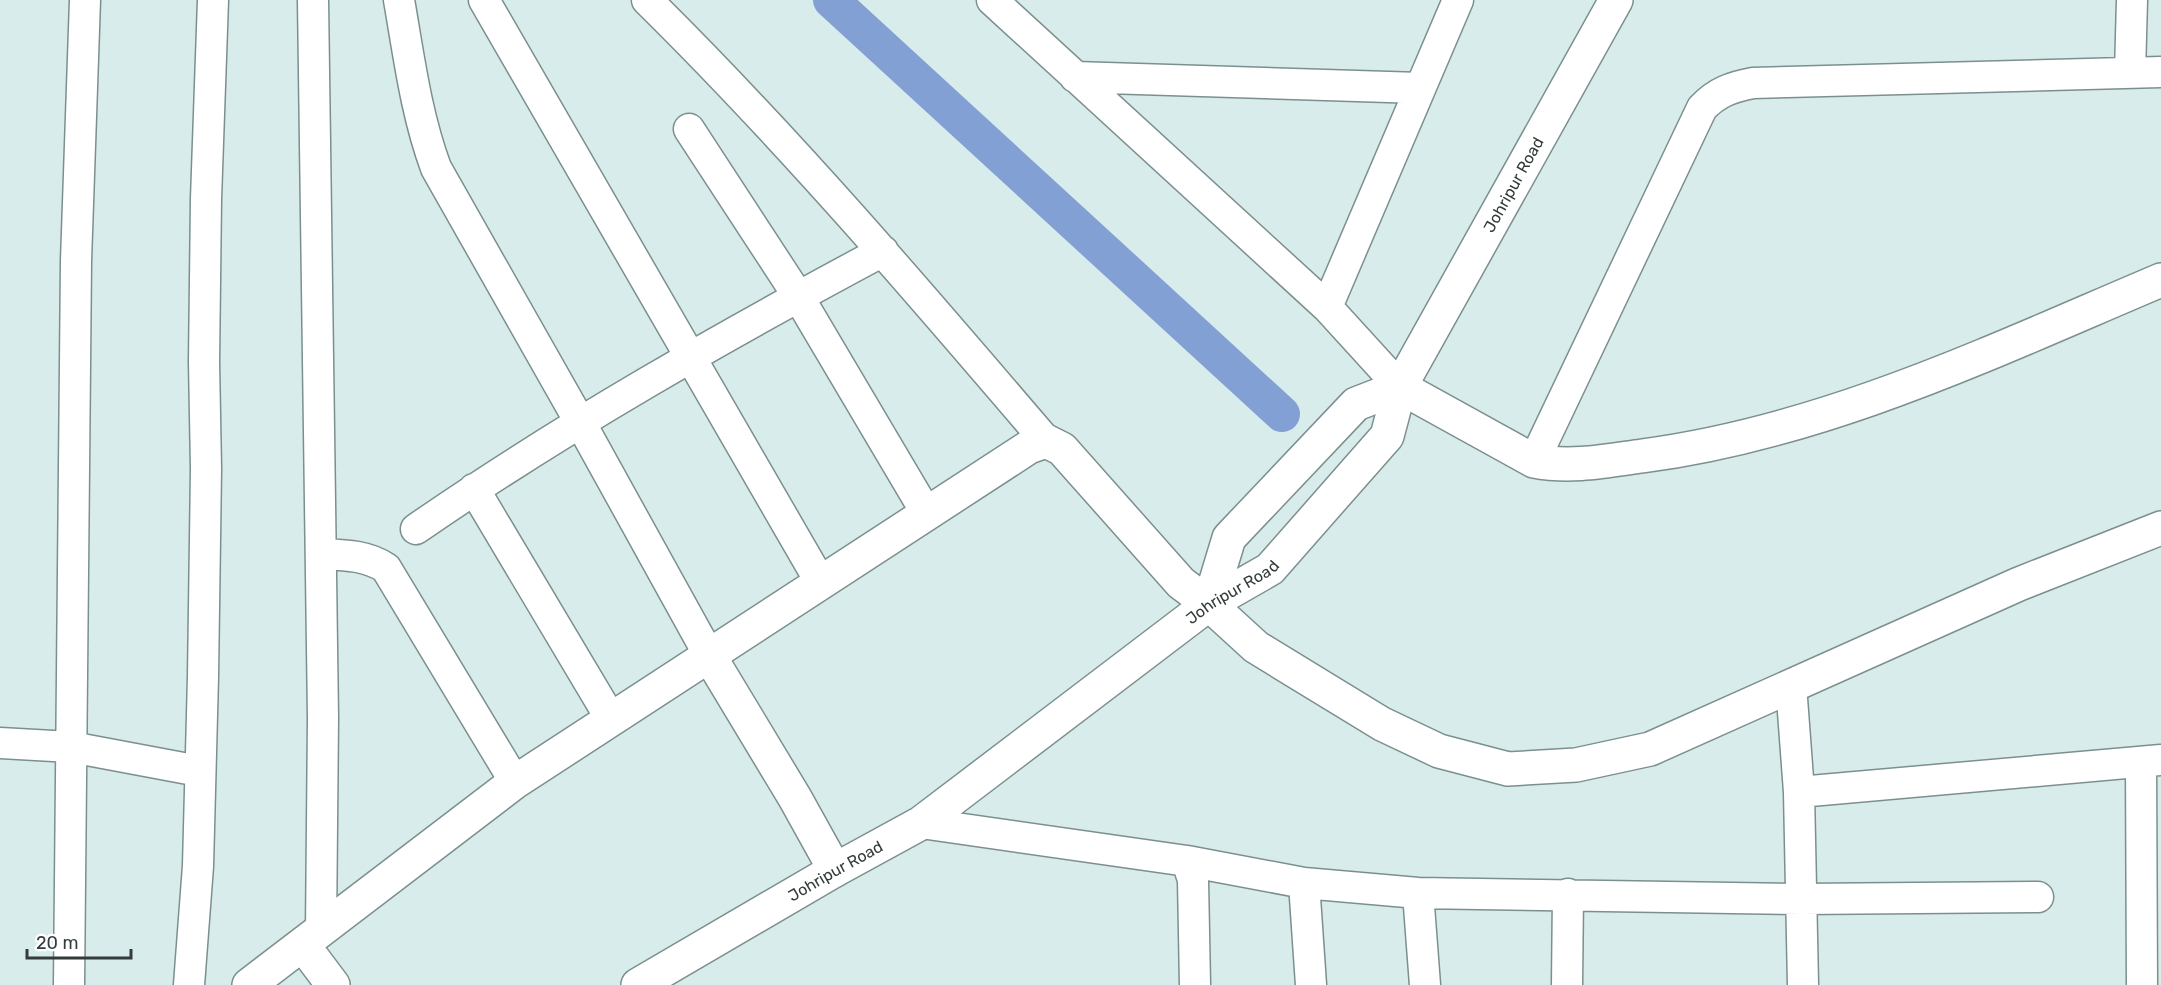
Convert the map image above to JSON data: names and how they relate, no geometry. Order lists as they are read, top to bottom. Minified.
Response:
{"streets":{"street":["Johripur Road"]},"scale_bar":"20 m"}
